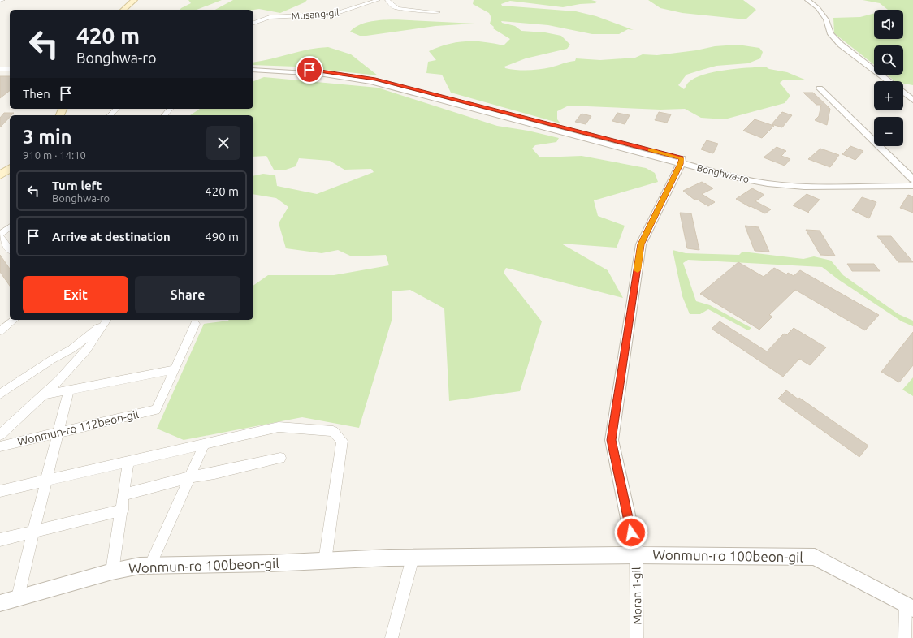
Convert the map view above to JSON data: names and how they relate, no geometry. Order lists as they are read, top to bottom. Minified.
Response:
{"streets":{"street":["Musang-gil","Bonghwa-ro","Wonmun-ro 112beon-gil","Wonmun-ro 100beon-gil","Moran 1-gil"]},"crossings":[["Bonghwa-ro","Moran 1-gil"],["Wonmun-ro 100beon-gil","Moran 1-gil"]],"page":{"map_buttons":["+","−"],"turn":["420 m","Bonghwa-ro"],"then":"Then","heading":["3 min","910 m · 14:10"],"list":[{"name":"Turn left","note":"Bonghwa-ro","value":"420 m"},{"name":"Arrive at destination","value":"490 m"}],"buttons":["Exit","Share"]}}
